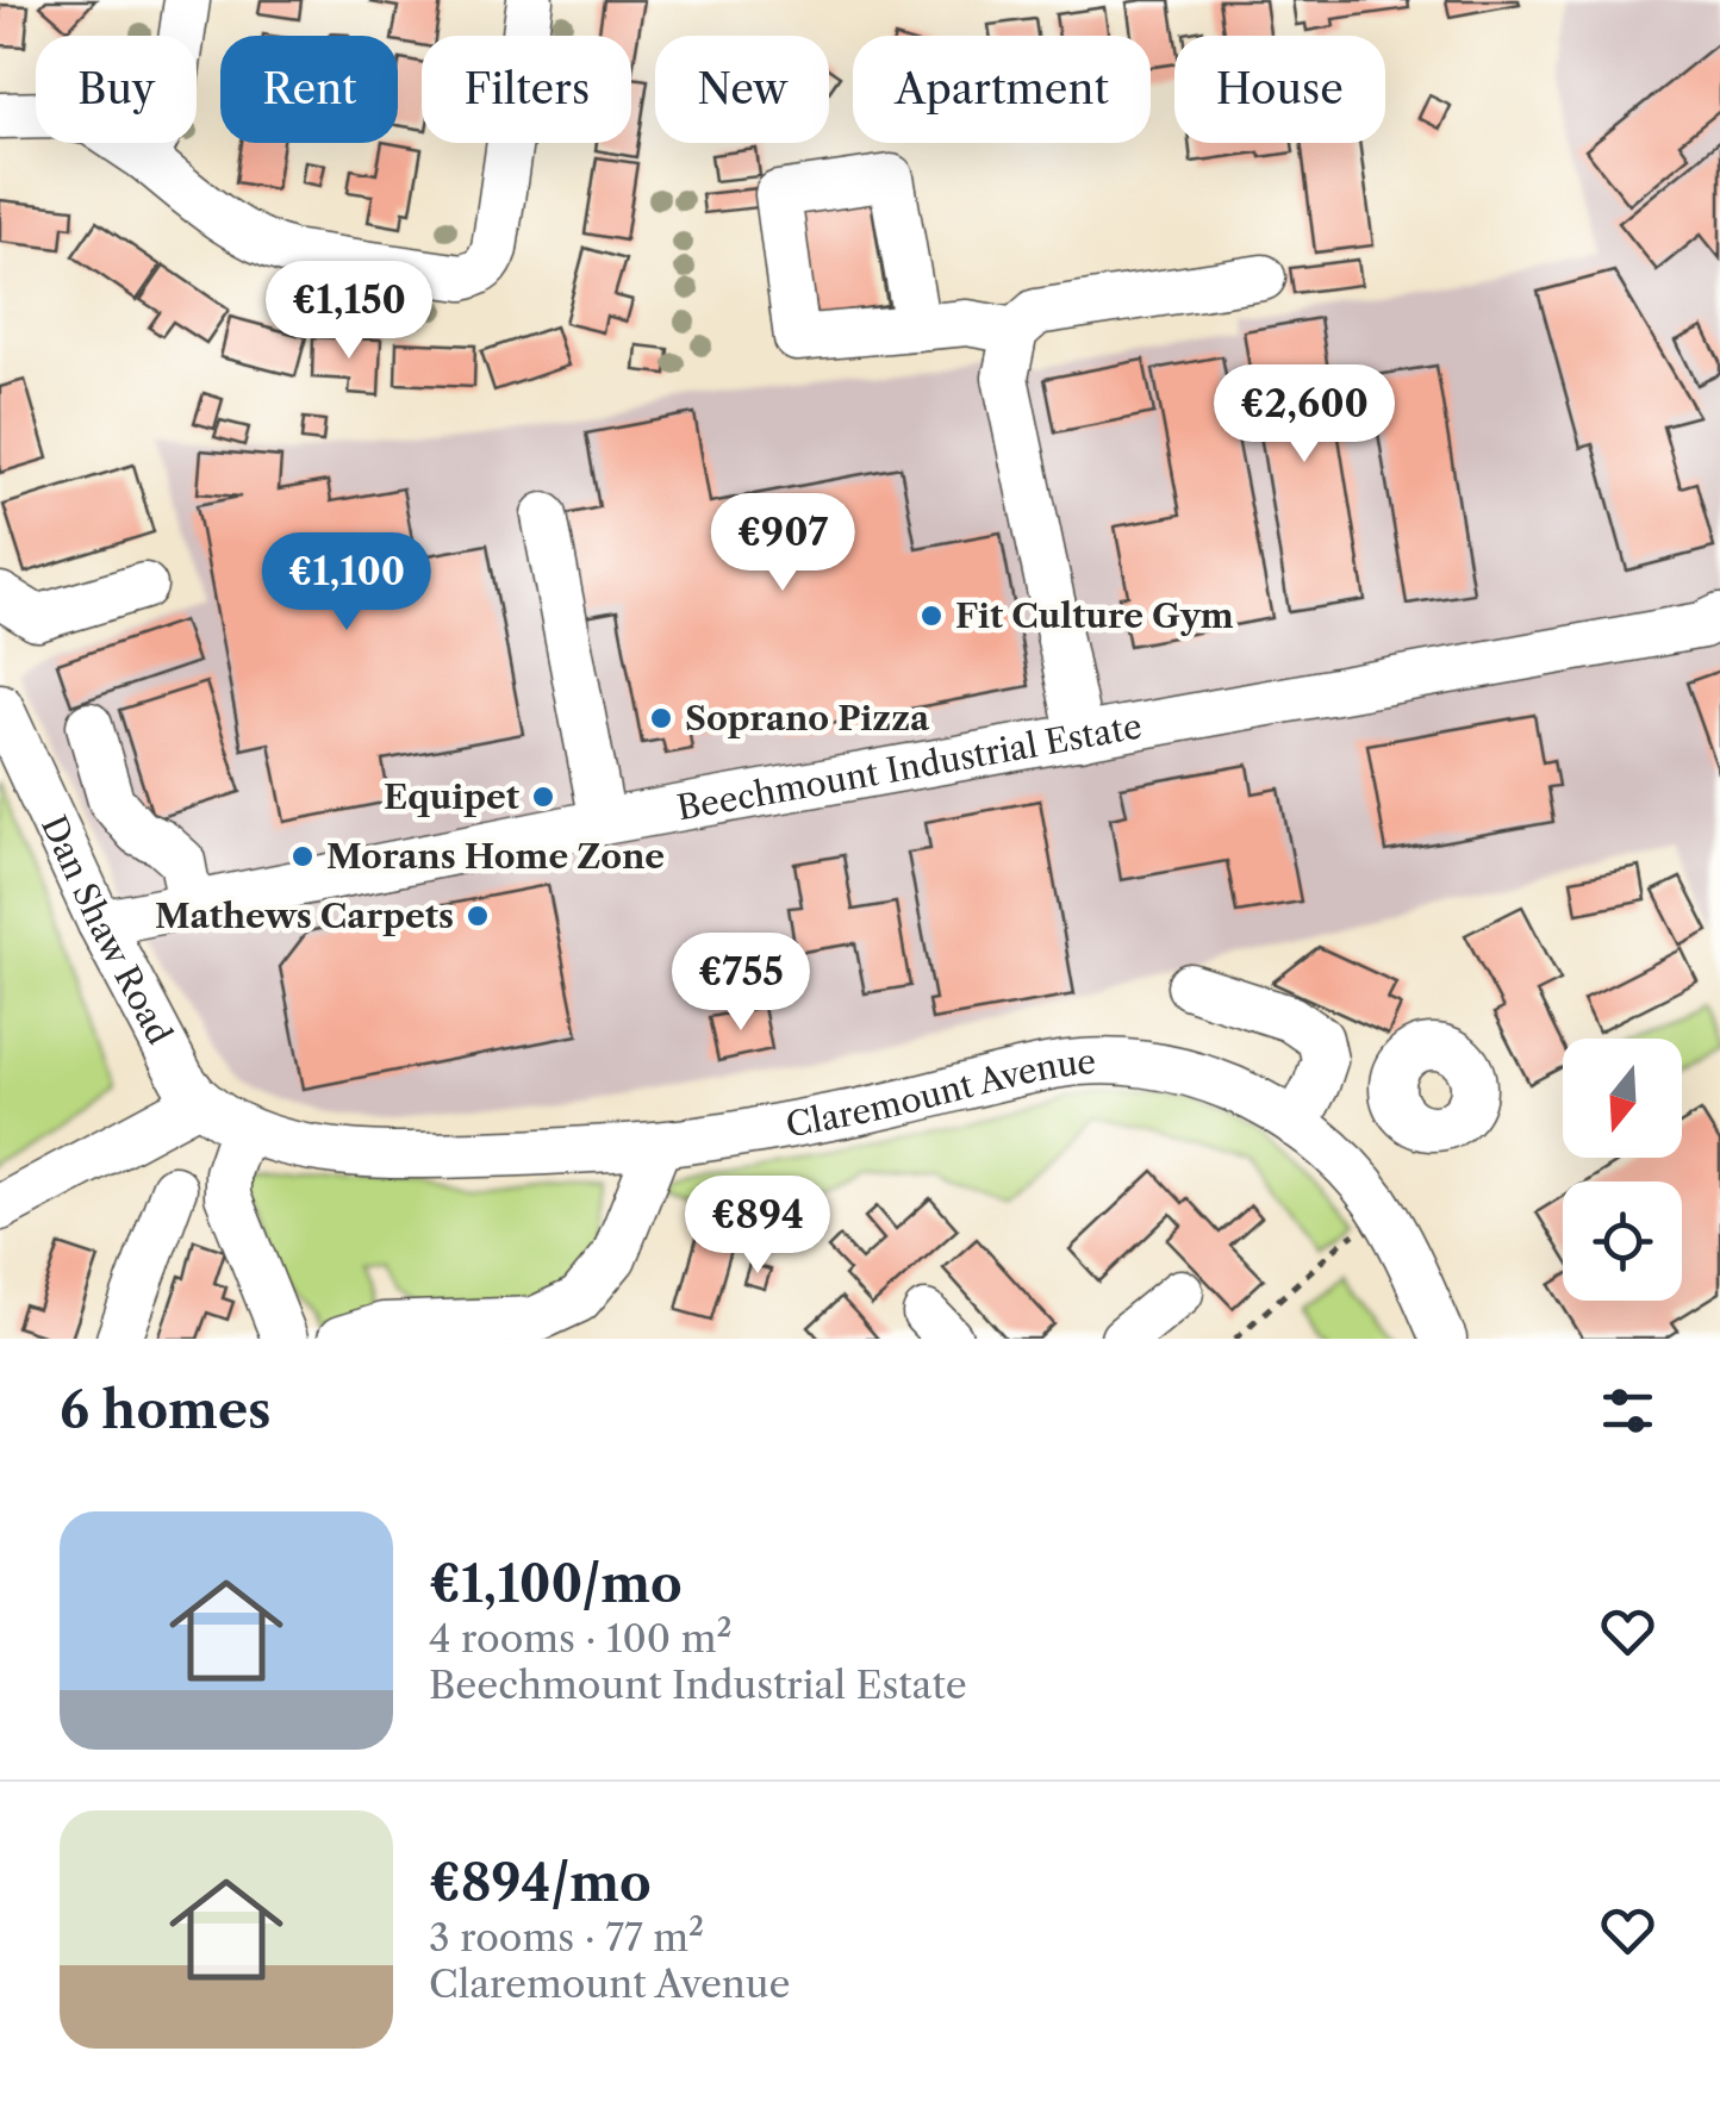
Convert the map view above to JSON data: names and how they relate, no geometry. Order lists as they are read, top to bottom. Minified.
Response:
{"streets":{"street":["Beechmount Industrial Estate","Dan Shaw Road","Claremount Avenue"]},"crossings":[["Beechmount Industrial Estate","Dan Shaw Road"],["Dan Shaw Road","Claremount Avenue"]],"places":["Fit Culture Gym","Soprano Pizza","Equipet","Morans Home Zone","Mathews Carpets"],"north":"bottom","page":{"chip":["Buy","Rent","Filters","New","Apartment","House"],"price":["€1,150","€2,600","€907","€1,100","€755","€894"],"heading":"6 homes","list":[{"name":"€1,100/mo","note":"4 rooms · 100 m² · Beechmount Industrial Estate"},{"name":"€894/mo","note":"3 rooms · 77 m² · Claremount Avenue"}]}}
